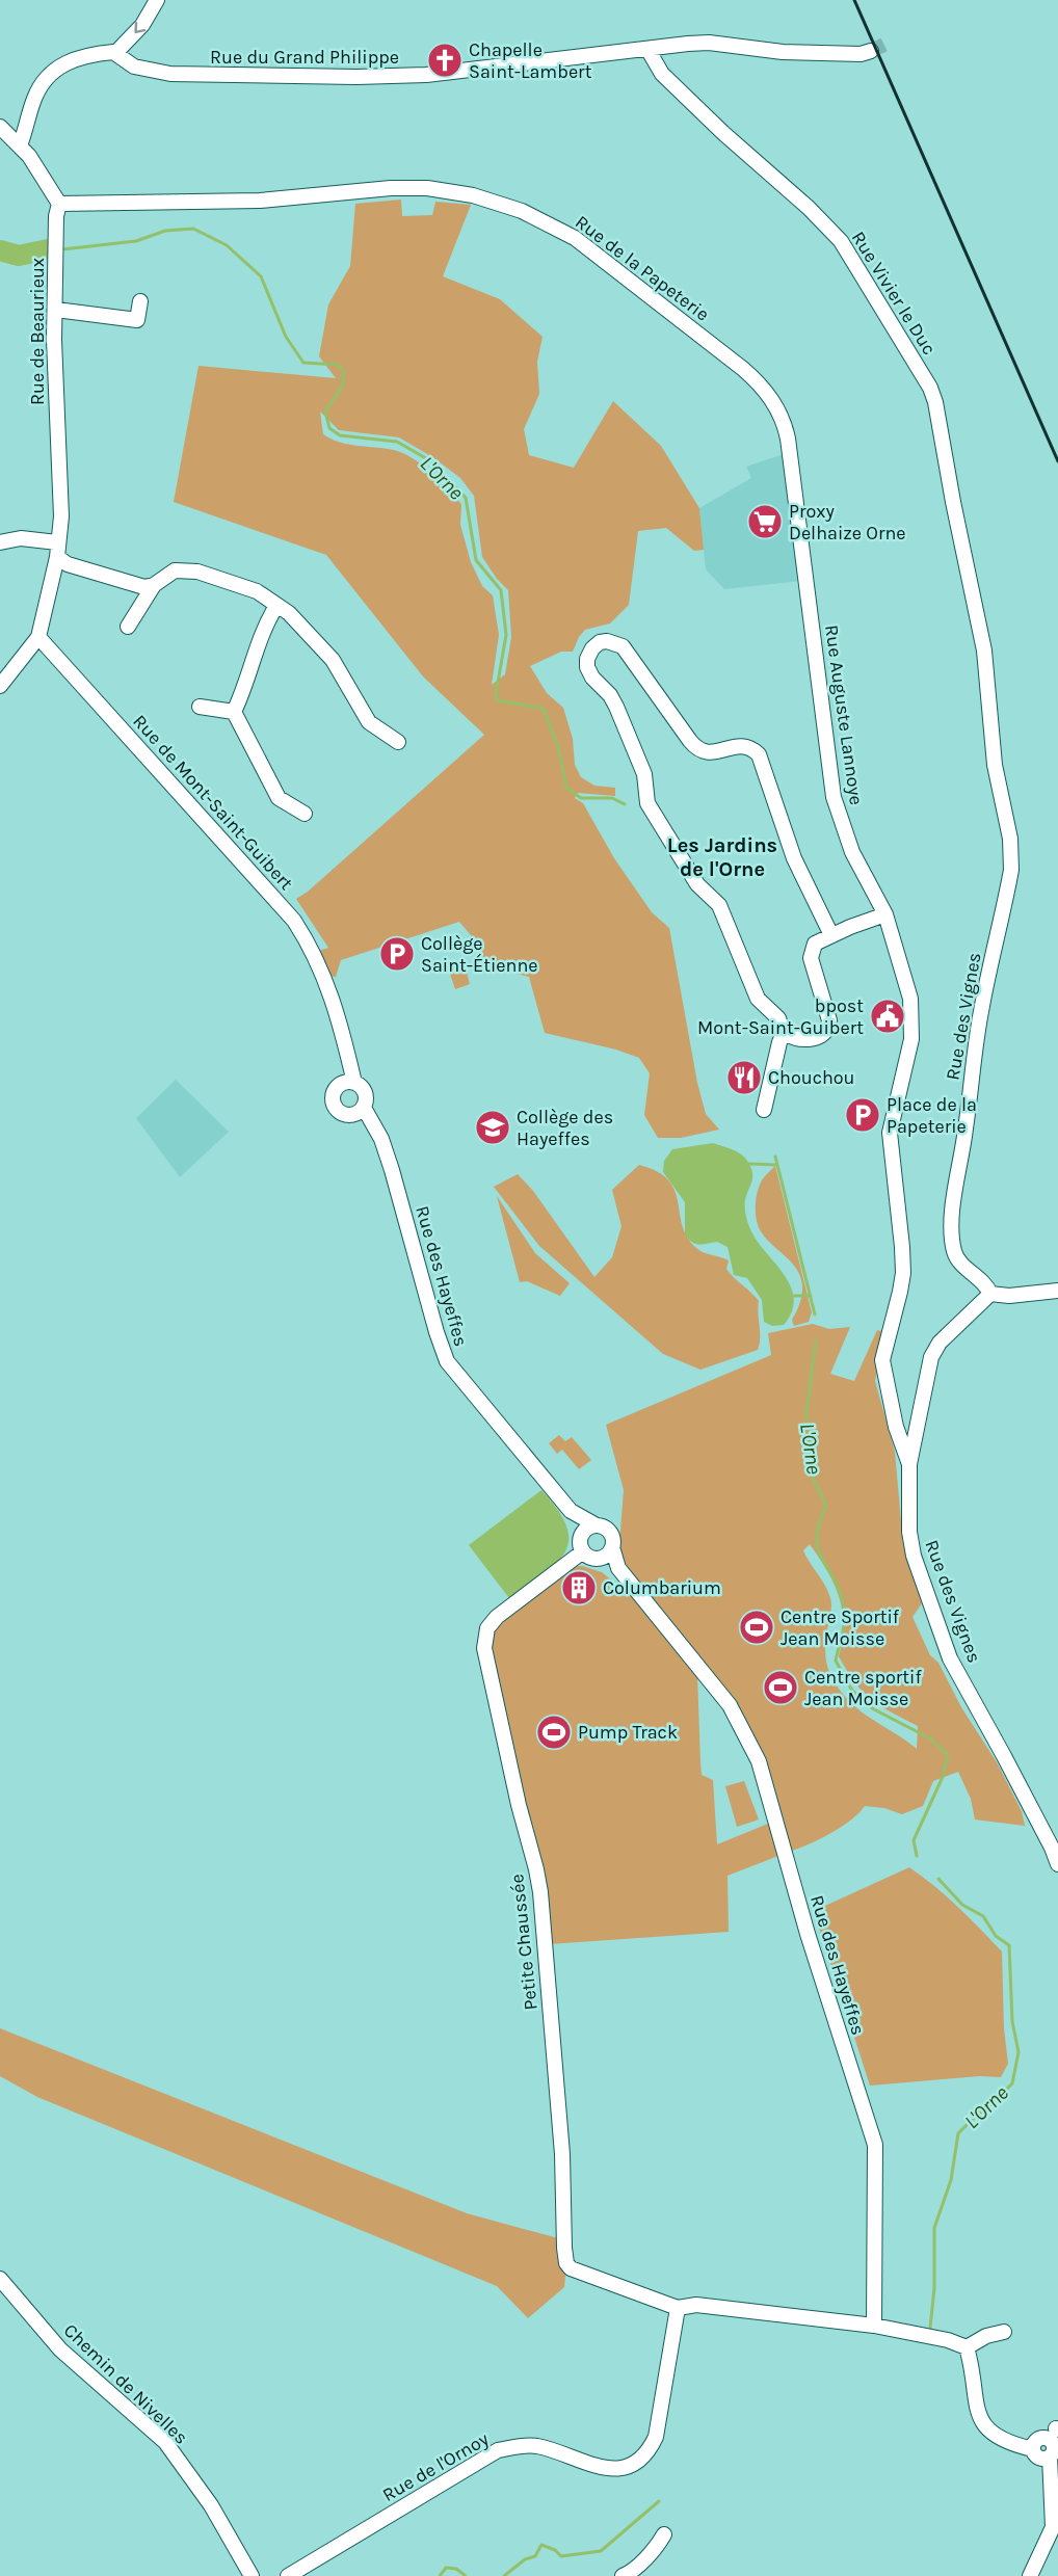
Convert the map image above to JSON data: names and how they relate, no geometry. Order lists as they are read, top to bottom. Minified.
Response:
{"streets":{"street":["Rue du Grand Philippe","Rue de la Papeterie","Rue Vivier le Duc","Rue de Beaurieux","Rue Auguste Lannoye","Rue de Mont-Saint-Guibert","Rue des Vignes","Rue des Hayeffes","Petite Chaussée","Chemin de Nivelles","Rue de l'Ornoy"]},"crossings":[["Rue du Grand Philippe","Rue Vivier le Duc"],["Rue de la Papeterie","Rue de Beaurieux"],["Rue de la Papeterie","Rue Auguste Lannoye"],["Rue Vivier le Duc","Rue des Vignes"],["Rue de Beaurieux","Rue de Mont-Saint-Guibert"],["Rue Auguste Lannoye","Rue des Vignes"],["Rue de Mont-Saint-Guibert","Rue des Hayeffes"],["Rue des Hayeffes","Petite Chaussée"],["Petite Chaussée","Rue de l'Ornoy"]],"districts":["Les Jardins de l'Orne"],"water":["L'Orne"],"places":{"church":["Chapelle Saint-Lambert"],"supermarket":["Proxy Delhaize Orne"],"parking":["Collège Saint-Étienne","Place de la Papeterie"],"public building":["bpost Mont-Saint-Guibert"],"restaurant":["Chouchou"],"school or university":["Collège des Hayeffes"],"building":["Columbarium"],"sports":["Centre Sportif Jean Moisse","Centre sportif Jean Moisse","Pump Track"]}}
